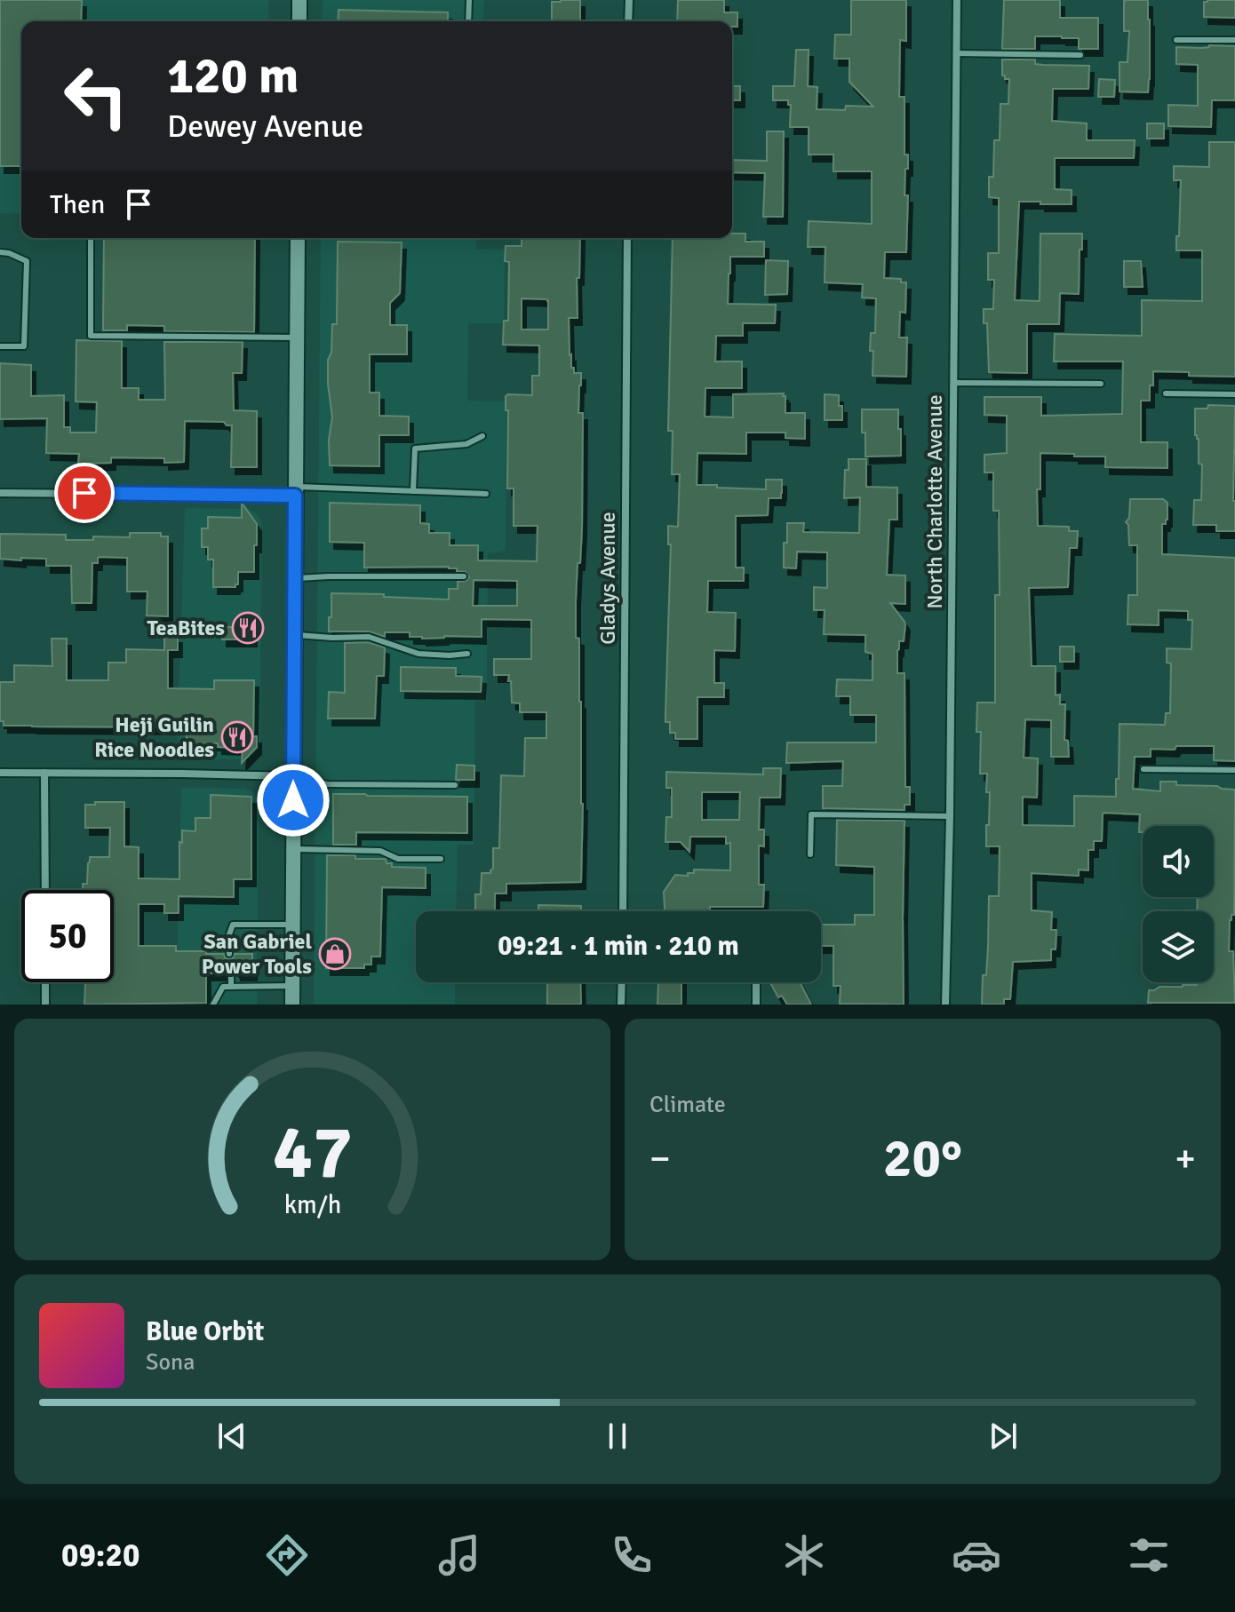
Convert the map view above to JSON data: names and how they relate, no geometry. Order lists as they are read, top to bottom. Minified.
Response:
{"streets":{"street":["North Charlotte Avenue","Gladys Avenue"]},"places":{"restaurant":["TeaBites","Heji Guilin Rice Noodles"],"shop":["San Gabriel Power Tools"]},"page":{"turn":["120 m","Dewey Avenue"],"then":"Then","limit":"50","trip":"09:21 · 1 min · 210 m","tile":"Climate","heat":["−","20°","+"],"song":["Blue Orbit","Sona"],"tabs":"09:20","gauge":["47","km/h"]}}
